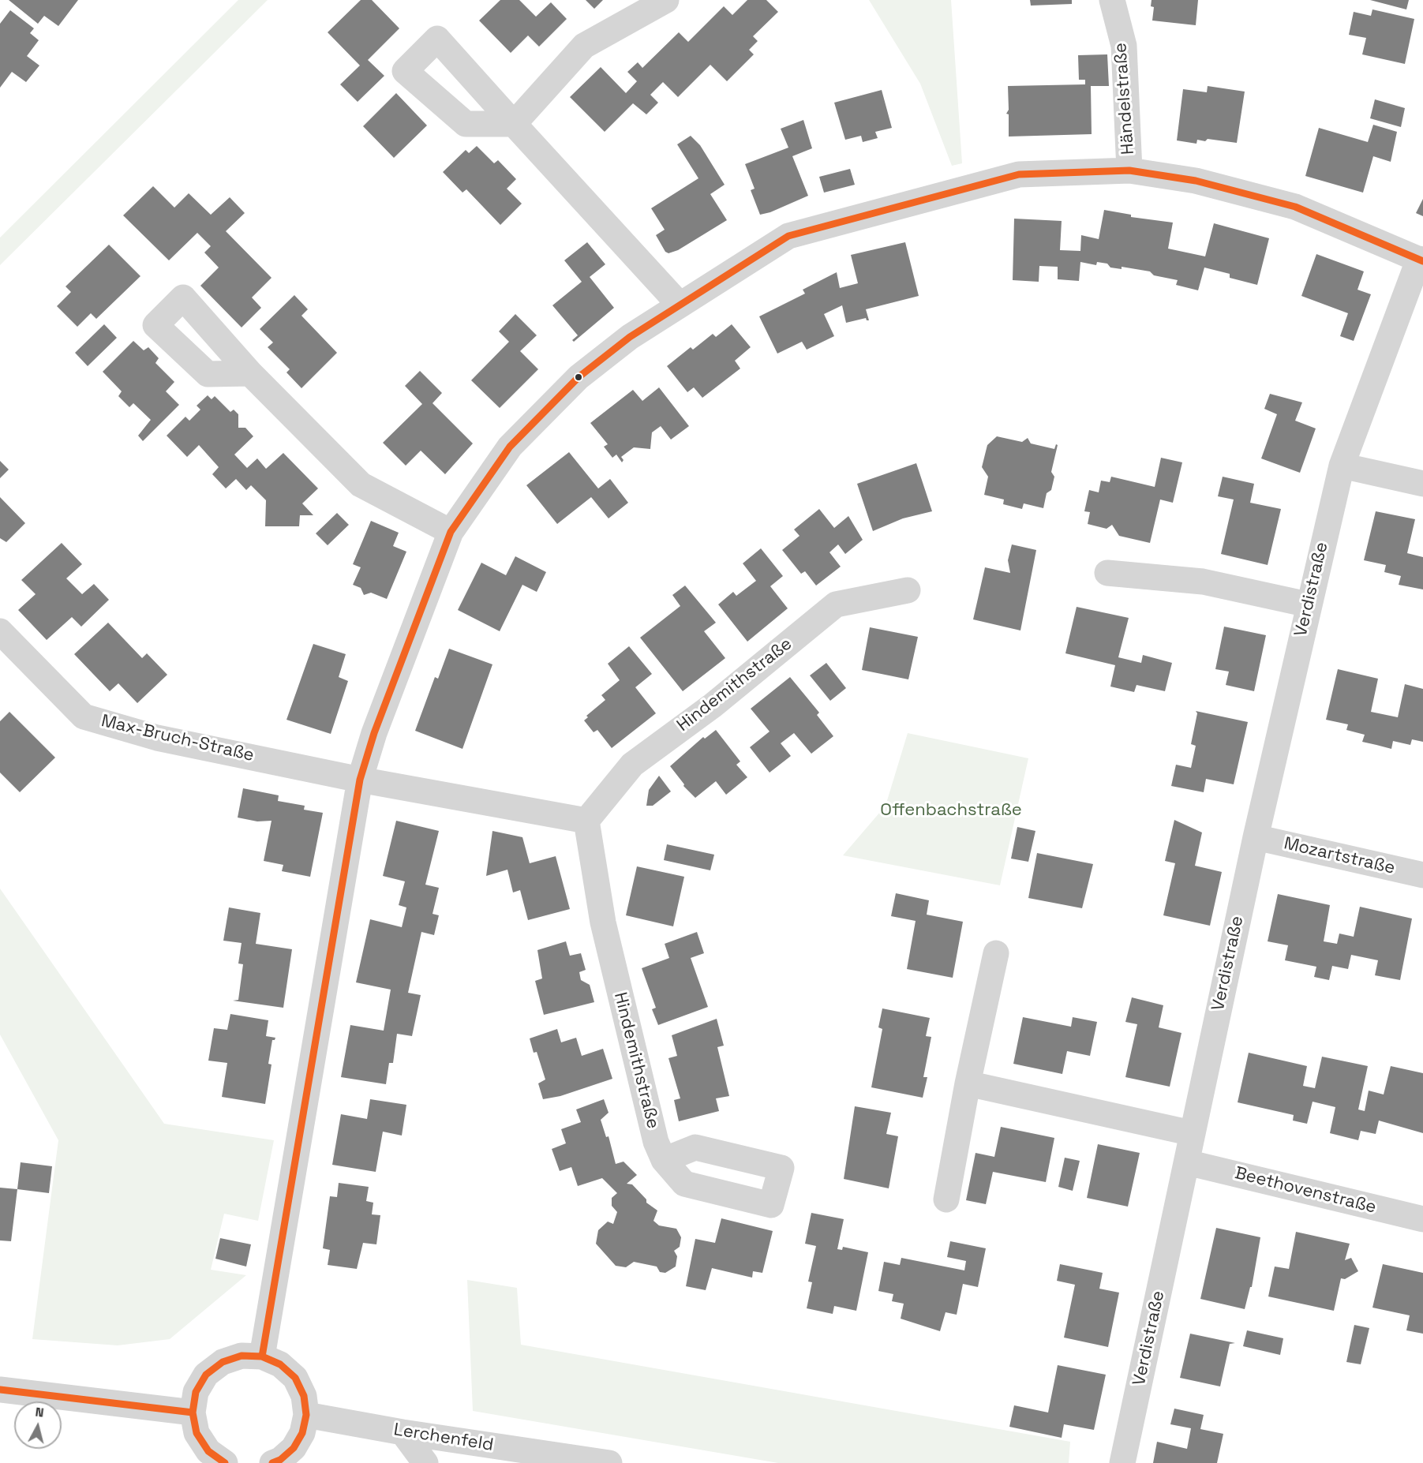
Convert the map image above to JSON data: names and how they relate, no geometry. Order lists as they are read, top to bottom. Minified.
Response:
{"streets":{"street":["Händelstraße","Verdistraße","Hindemithstraße","Max-Bruch-Straße","Mozartstraße","Beethovenstraße","Lerchenfeld"]},"crossings":[["Verdistraße","Mozartstraße"],["Verdistraße","Beethovenstraße"]],"parks":["Offenbachstraße"],"north":"top"}
